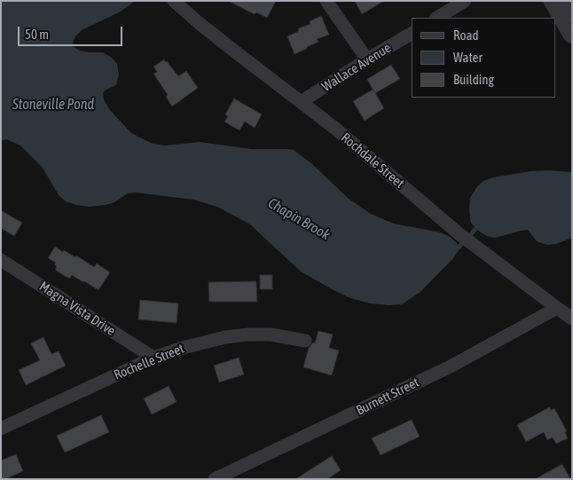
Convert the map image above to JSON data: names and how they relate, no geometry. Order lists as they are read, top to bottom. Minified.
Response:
{"streets":{"street":["Wallace Avenue","Rochdale Street","Magna Vista Drive","Rochelle Street","Burnett Street"]},"crossings":[["Wallace Avenue","Rochdale Street"],["Rochdale Street","Burnett Street"],["Magna Vista Drive","Rochelle Street"]],"water":["Stoneville Pond","Chapin Brook"],"legend":["Road","Water","Building"],"scale_bar":"50 m"}
